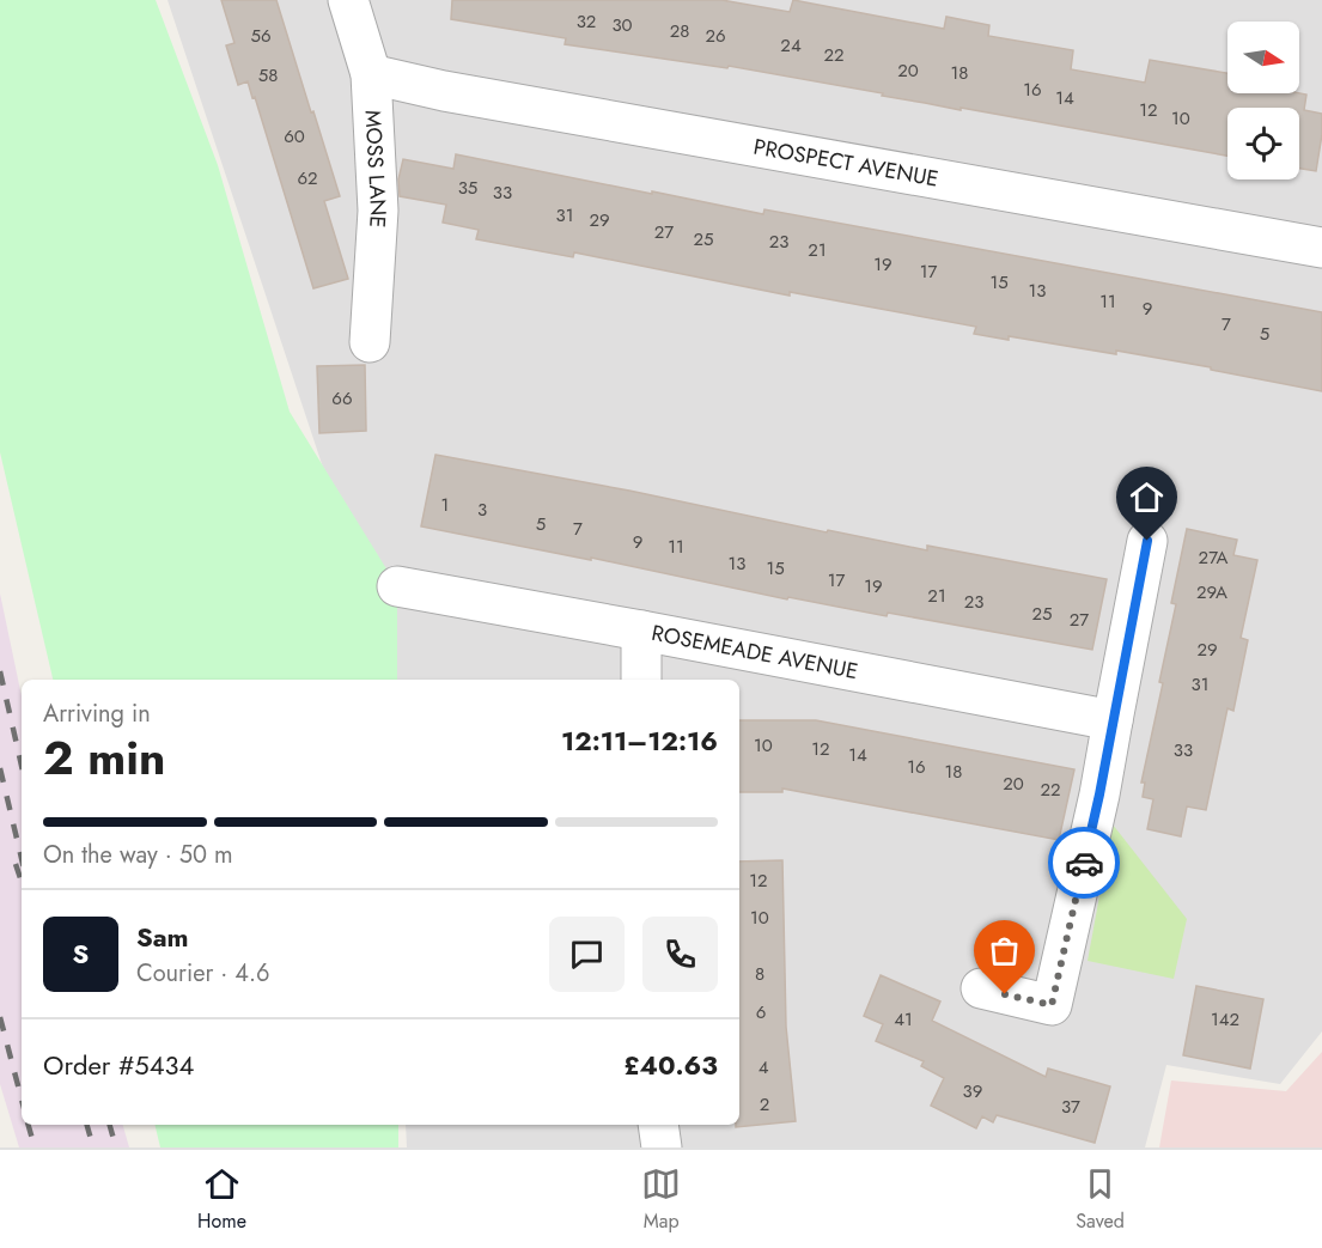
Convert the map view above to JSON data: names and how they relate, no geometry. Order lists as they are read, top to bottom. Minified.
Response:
{"streets":{"street":["PROSPECT AVENUE","MOSS LANE","ROSEMEADE AVENUE"]},"crossings":[["PROSPECT AVENUE","MOSS LANE"]],"house_numbers":["32","30","28","56","26","24","22","20","18","58","16","14","12","10","60","62","35","33","31","29","27","25","23","21","19","17","15","13","11","9","7","5","66","1","3","5","7","9","11","27A","13","15","17","19","29A","21","23","25","27","29","31","10","12","33","14","16","18","20","22","12","10","8","6","41","142","4","39","2","37"],"north":"right","page":{"heading":["2 min","Arriving in","12:11–12:16"],"panel":["Sam","Courier · 4.6","Order #5434","£40.63"],"bar":"On the way · 50 m","round":"S","tabs":["Home","Map","Saved"]}}
